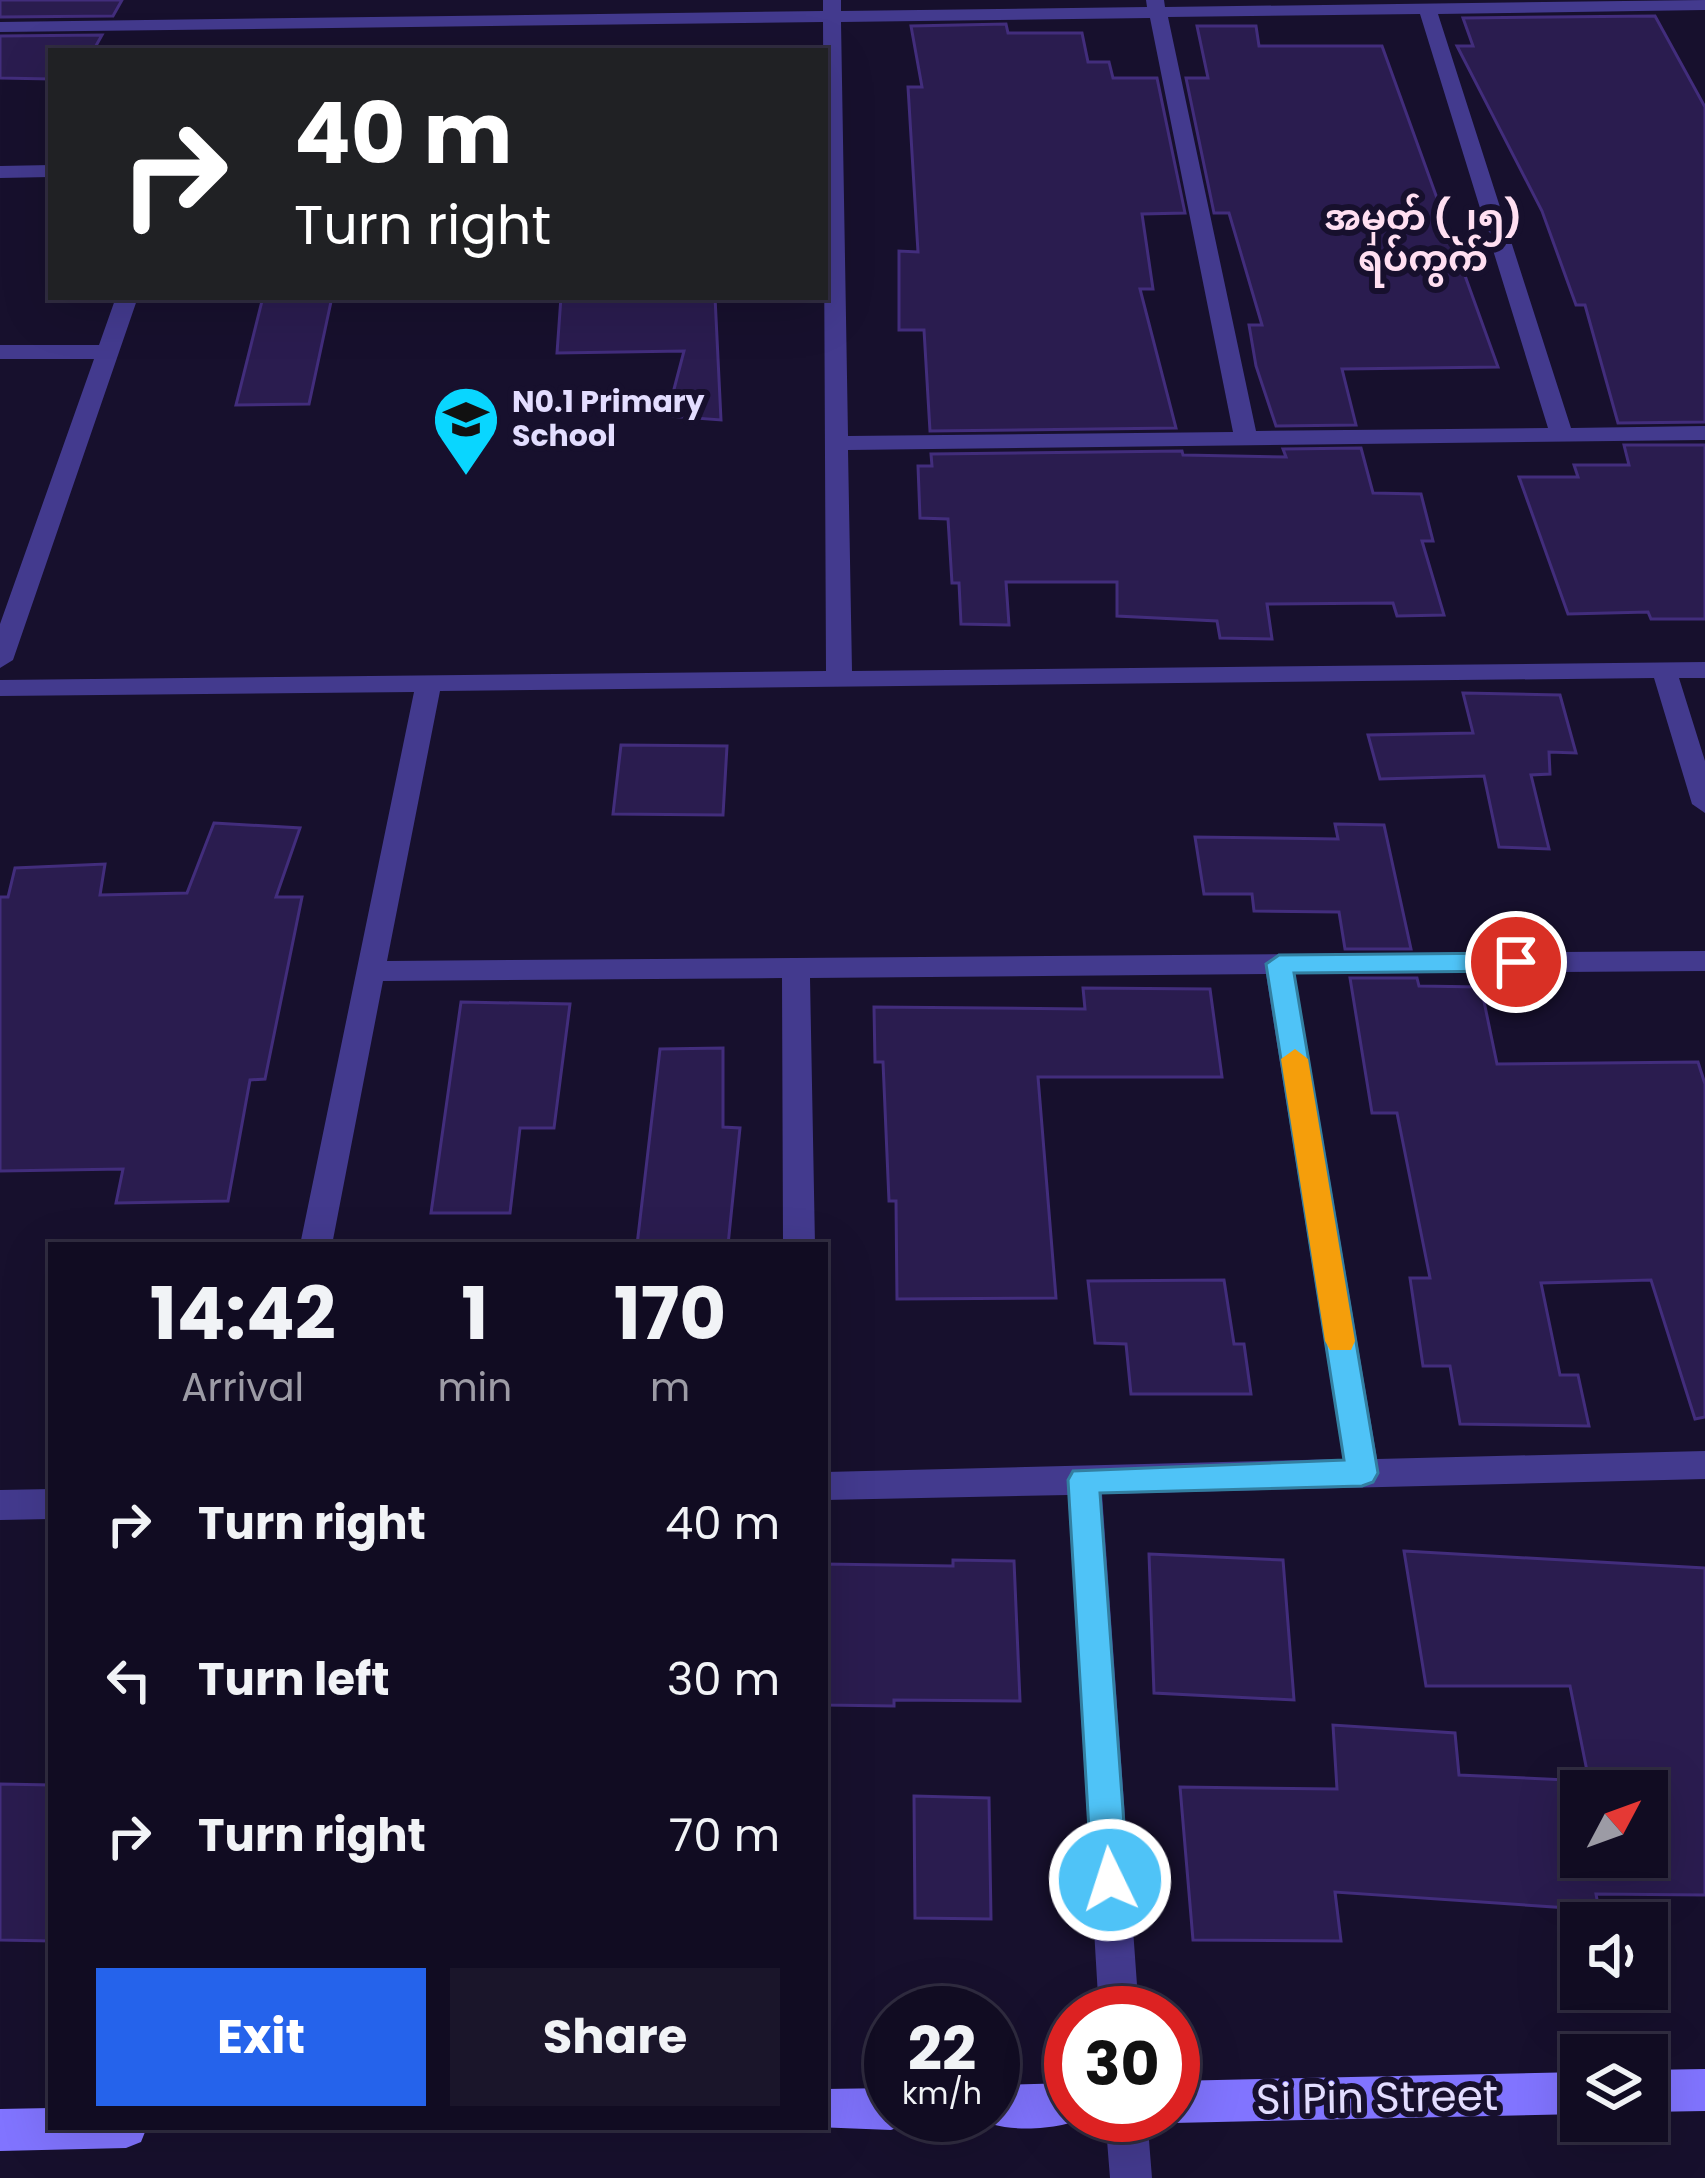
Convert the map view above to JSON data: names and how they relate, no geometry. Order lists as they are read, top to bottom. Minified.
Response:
{"streets":{"street":["Si Pin Street"]},"districts":["အမှတ် (၂၅) ရပ်ကွက်"],"places":{"school or university":["N0.1 Primary School"]},"north":"top right","page":{"turn":["40 m","Turn right"],"eta":["14:42","Arrival","1","min","170","m"],"list":[{"name":"Turn right","value":"40 m"},{"name":"Turn left","value":"30 m"},{"name":"Turn right","value":"70 m"}],"buttons":["Exit","Share"],"speed":"22 km/h","limit":"30"}}
